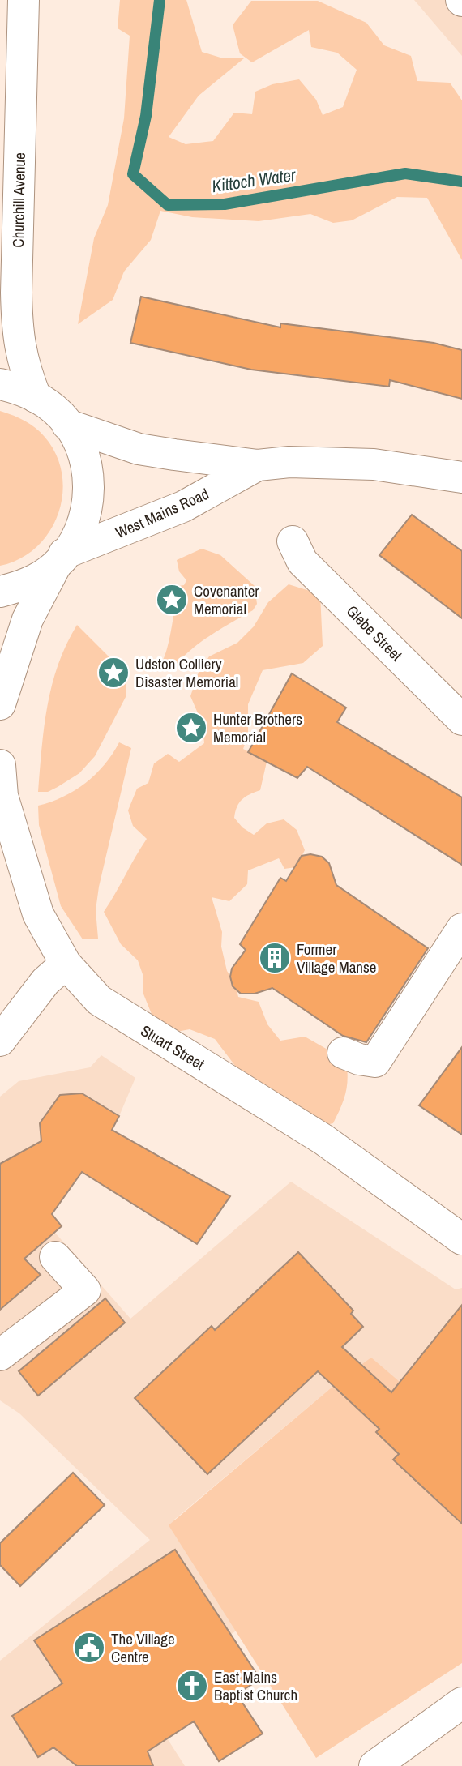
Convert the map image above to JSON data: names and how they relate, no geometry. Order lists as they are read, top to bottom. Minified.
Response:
{"streets":{"street":["Churchill Avenue","West Mains Road","Glebe Street","Stuart Street"]},"water":["Kittoch Water"],"places":{"place":["Covenanter Memorial","Udston Colliery Disaster Memorial","Hunter Brothers Memorial"],"building":["Former Village Manse"],"public building":["The Village Centre"],"church":["East Mains Baptist Church"]}}
